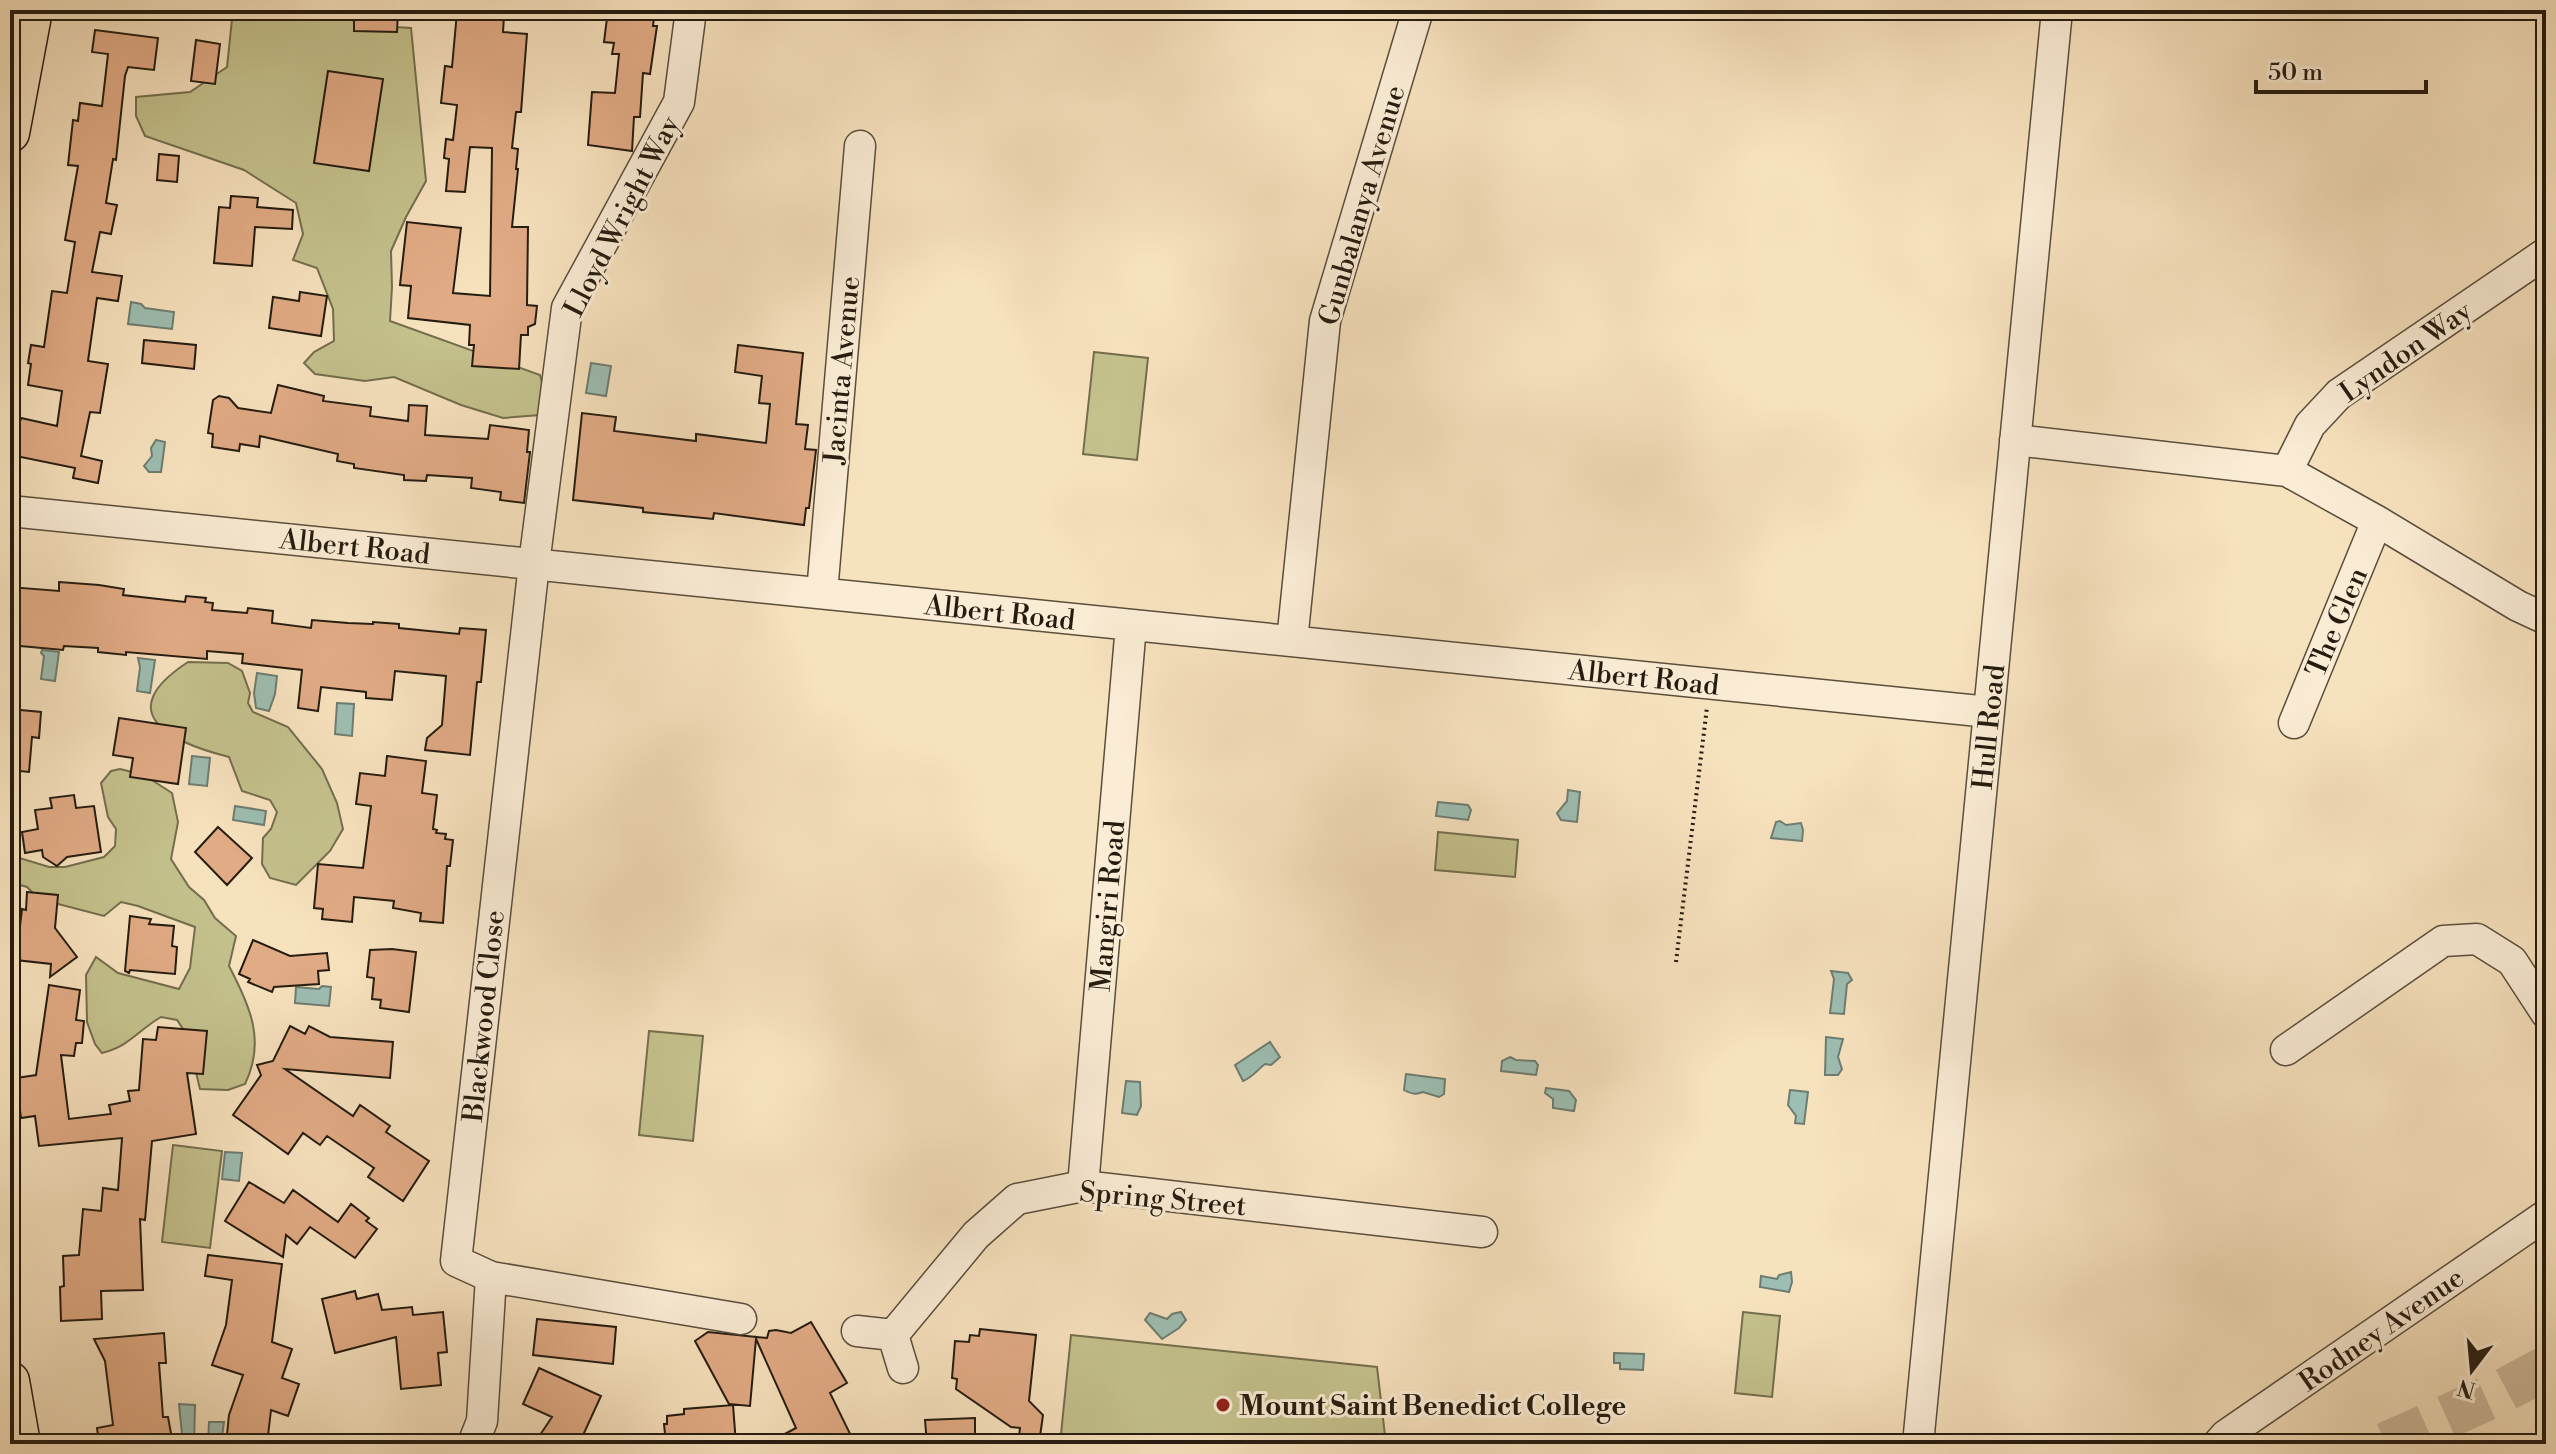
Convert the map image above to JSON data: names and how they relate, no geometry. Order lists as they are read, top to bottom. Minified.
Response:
{"streets":{"street":["Gunbalanya Avenue","Lloyd Wright Way","Lyndon Way","Jacinta Avenue","Albert Road","The Glen","Hull Road","Mangiri Road","Blackwood Close","Spring Street","Rodney Avenue"]},"crossings":[["Gunbalanya Avenue","Albert Road"],["Lloyd Wright Way","Albert Road"],["Lloyd Wright Way","Blackwood Close"],["Jacinta Avenue","Albert Road"],["Albert Road","Hull Road"],["Albert Road","Mangiri Road"],["Albert Road","Blackwood Close"],["Mangiri Road","Spring Street"]],"places":["Mount Saint Benedict College"],"scale_bar":"50 m","north":"bottom"}
